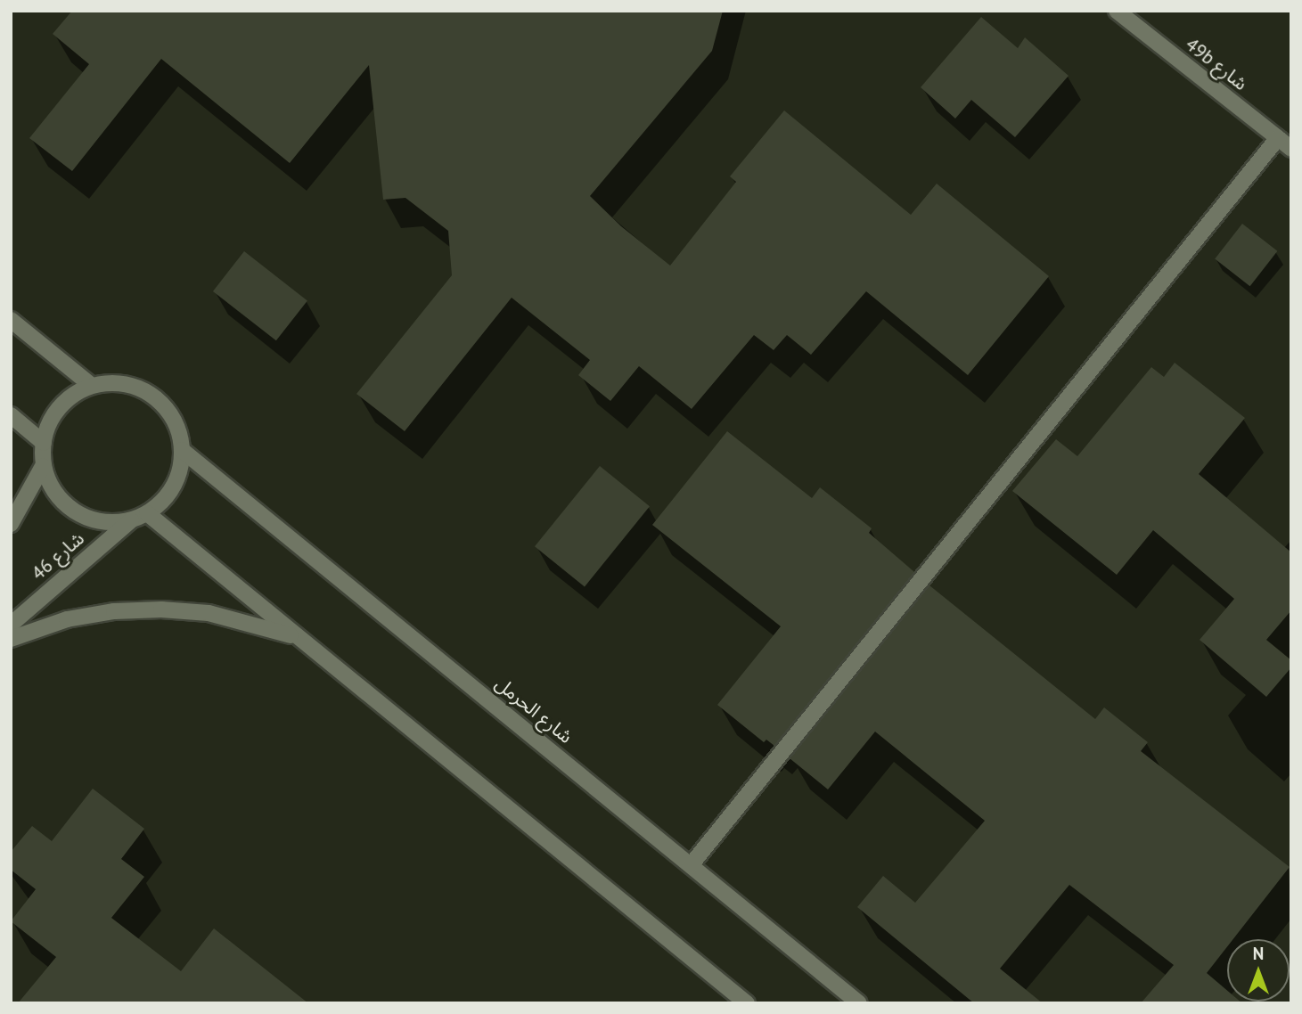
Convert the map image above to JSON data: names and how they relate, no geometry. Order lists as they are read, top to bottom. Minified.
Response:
{"streets":{"street":["49b شارع","شارع 46","شارع الحرمل"]},"crossings":[["شارع 46","شارع الحرمل"]],"north":"top"}
